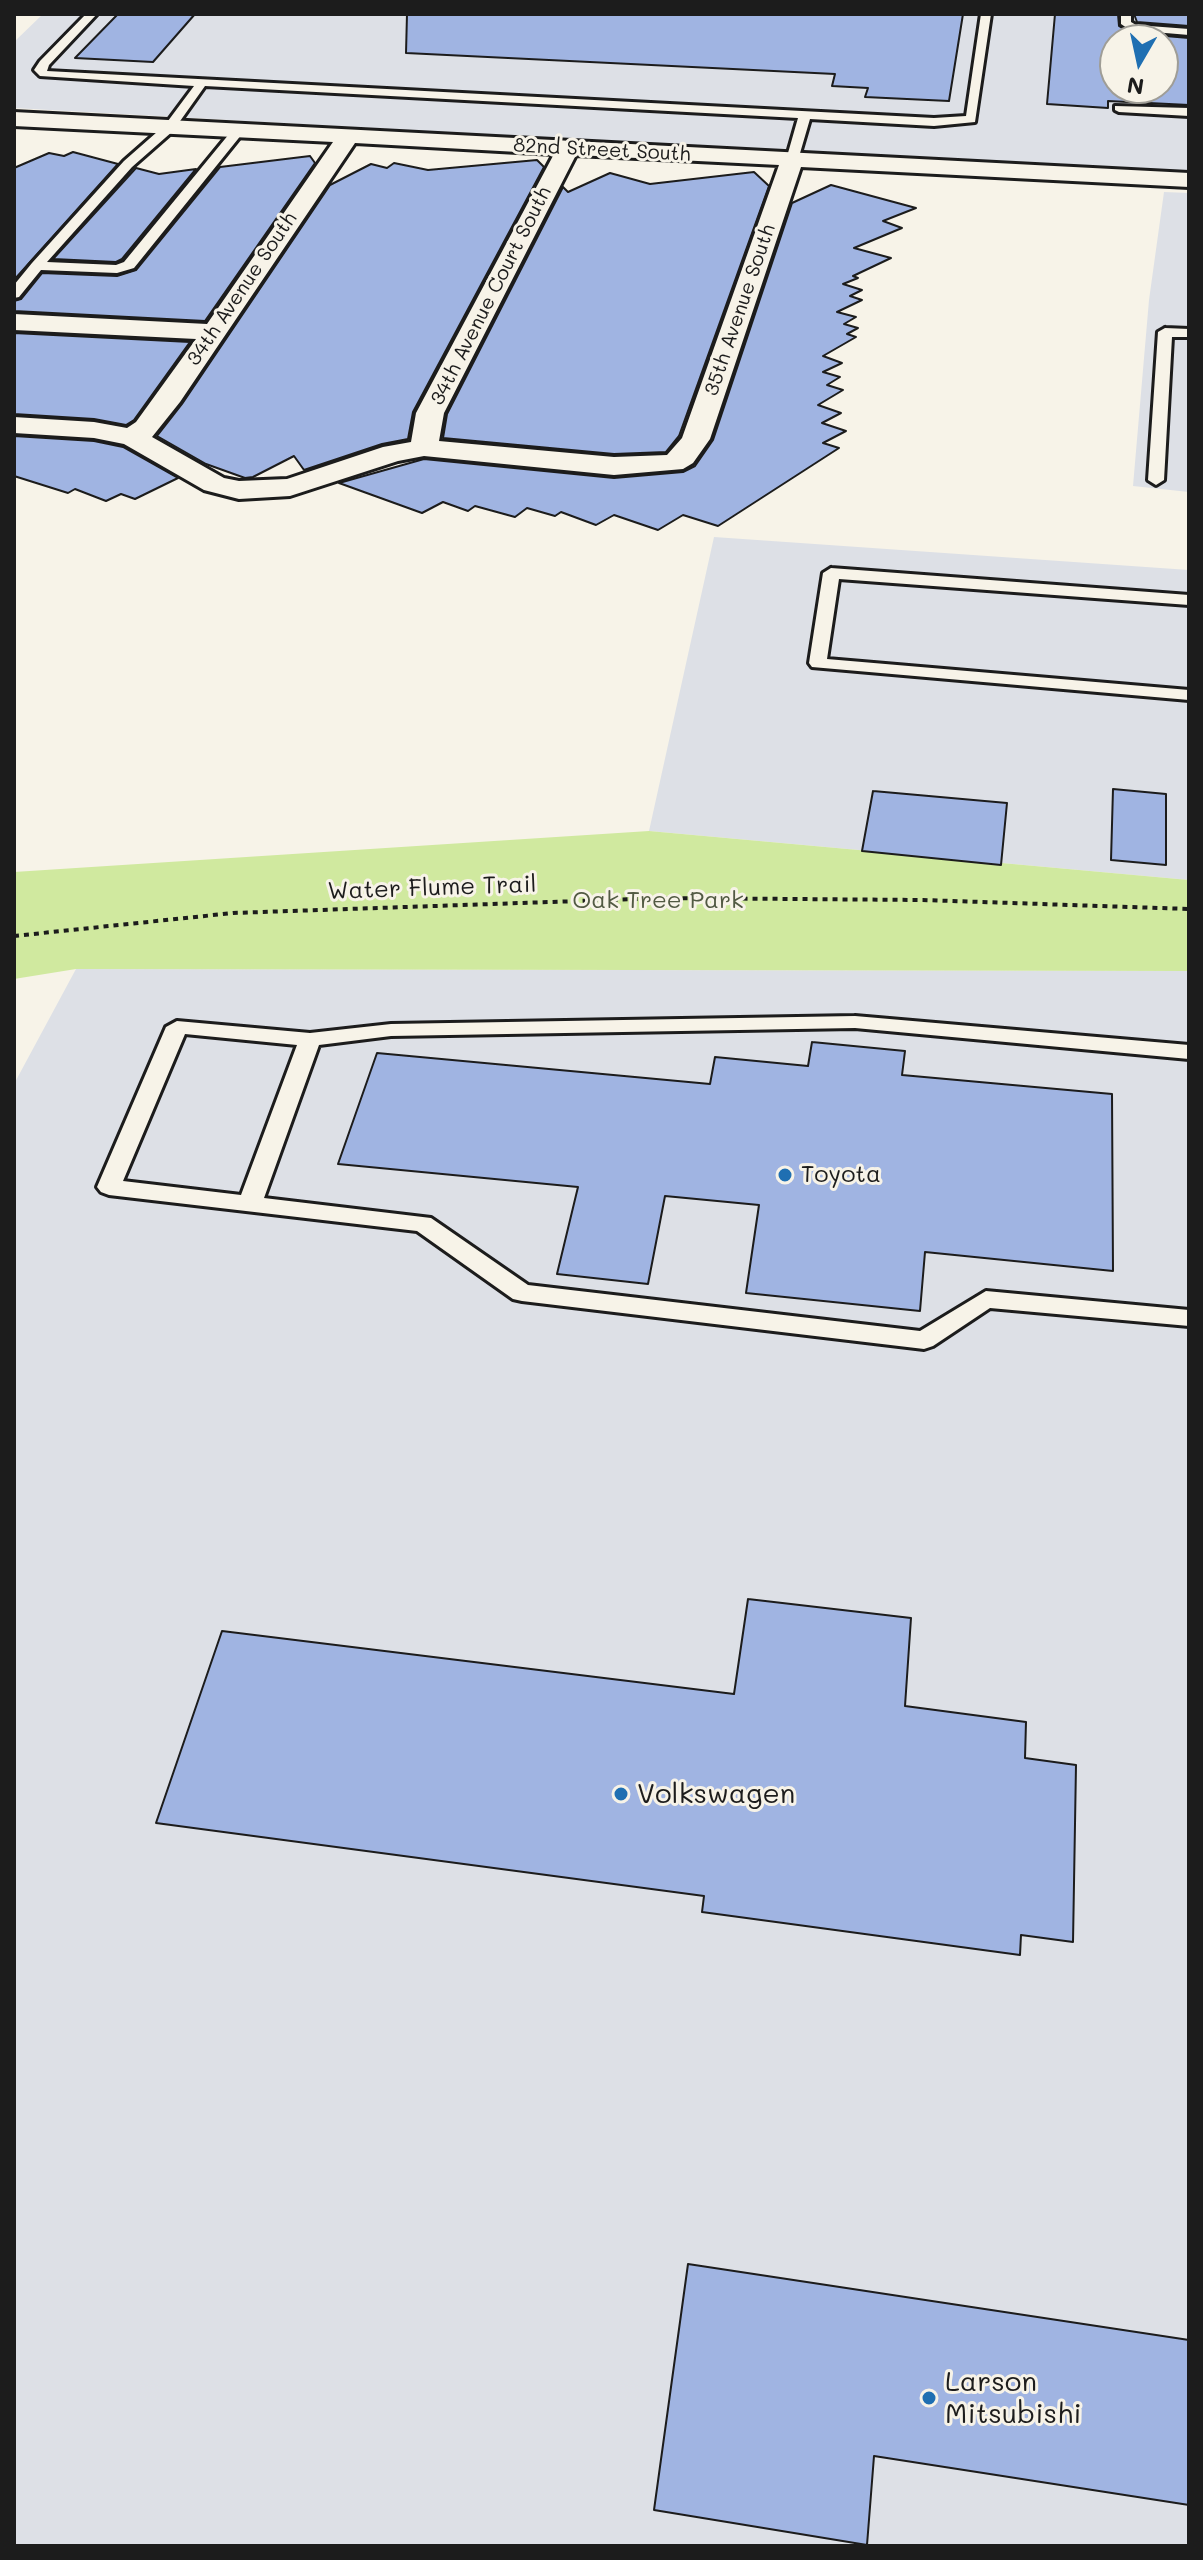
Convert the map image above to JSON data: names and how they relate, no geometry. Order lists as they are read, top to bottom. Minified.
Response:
{"streets":{"street":["82nd Street South","34th Avenue South","34th Avenue Court South","35th Avenue South"],"path":["Water Flume Trail"]},"crossings":[["82nd Street South","34th Avenue South"],["82nd Street South","34th Avenue Court South"],["82nd Street South","35th Avenue South"],["34th Avenue Court South","35th Avenue South"]],"parks":["Oak Tree Park"],"places":["Toyota","Volkswagen","Larson Mitsubishi"],"north":"bottom"}
